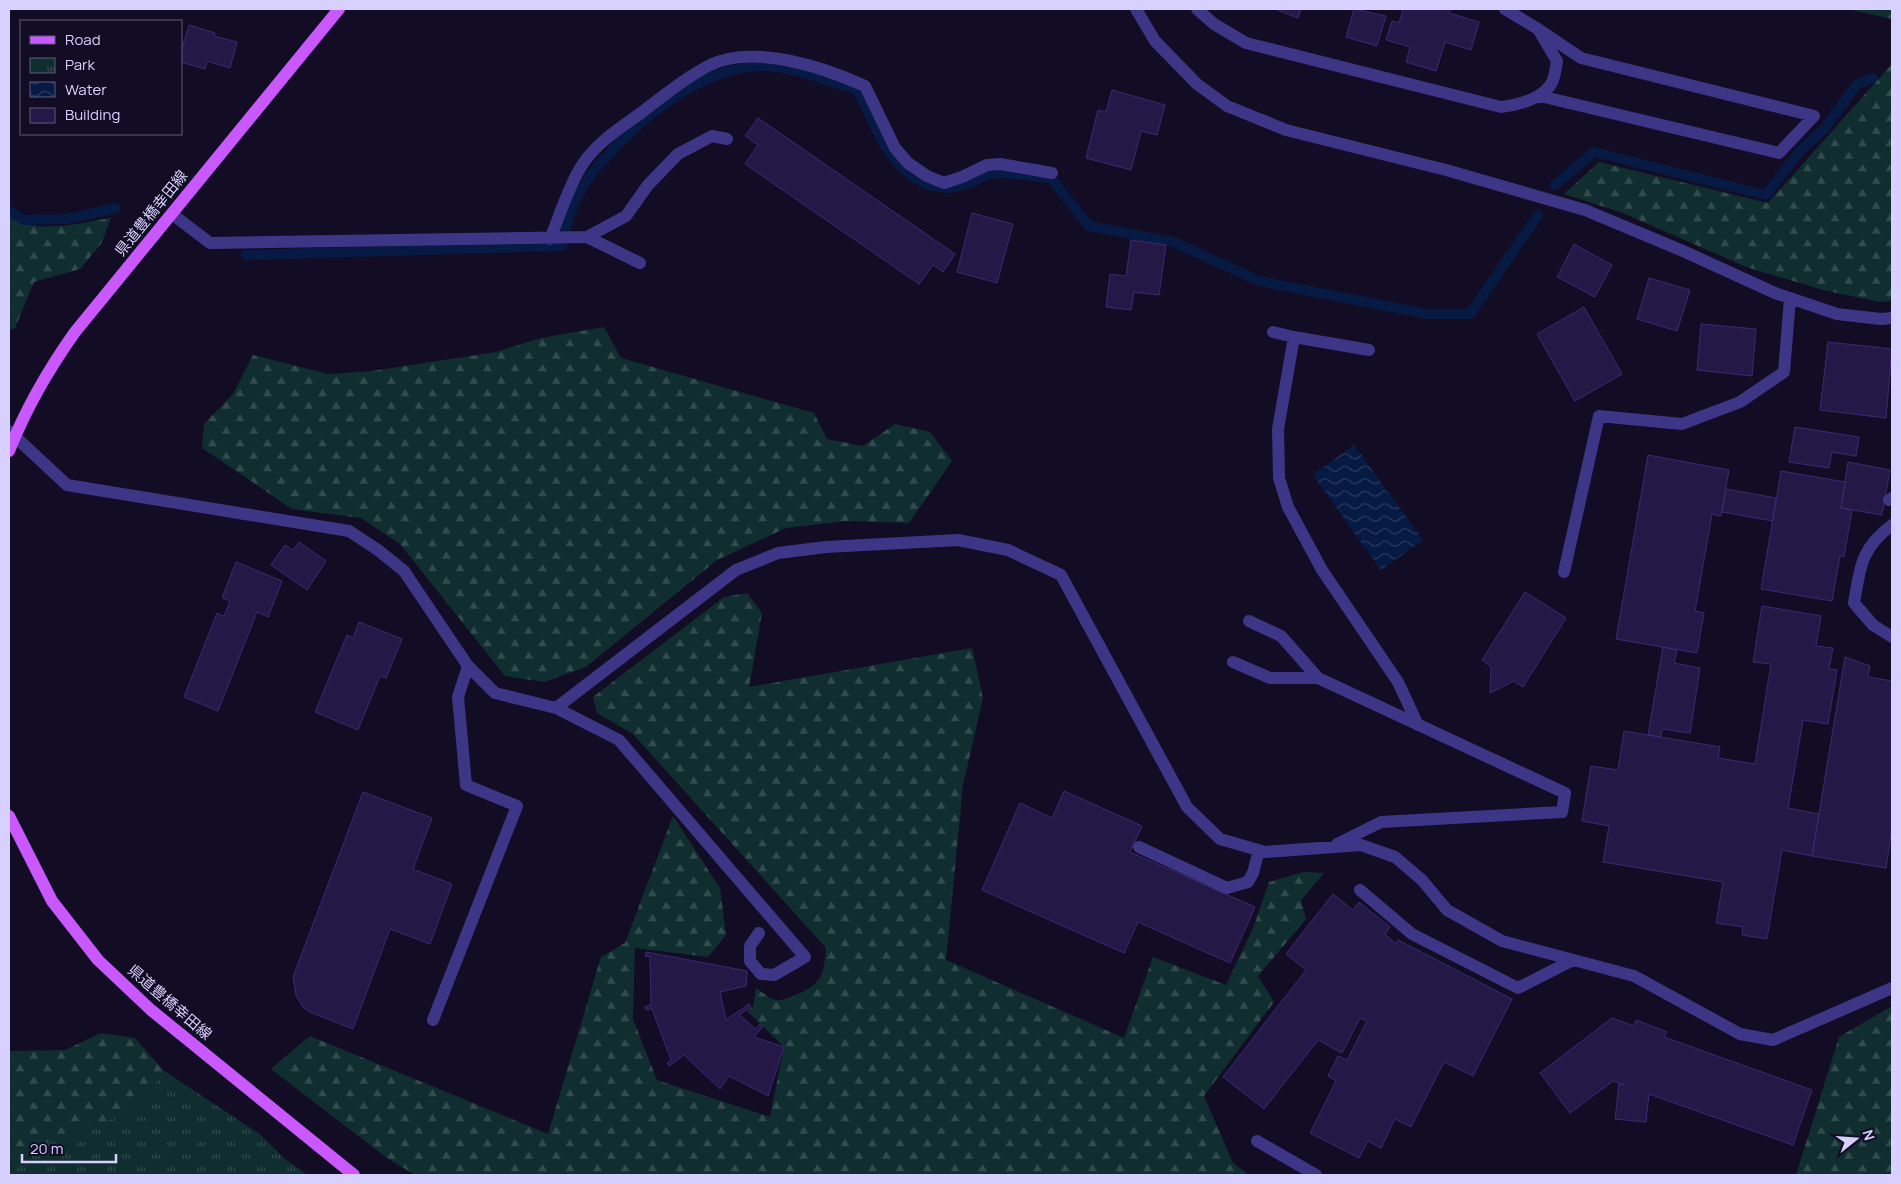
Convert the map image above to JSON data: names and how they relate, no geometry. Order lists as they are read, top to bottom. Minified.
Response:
{"streets":{"main road":["県道豊橋幸田線"]},"legend":["Road","Park","Water","Building"],"scale_bar":"20 m","north":"right"}
